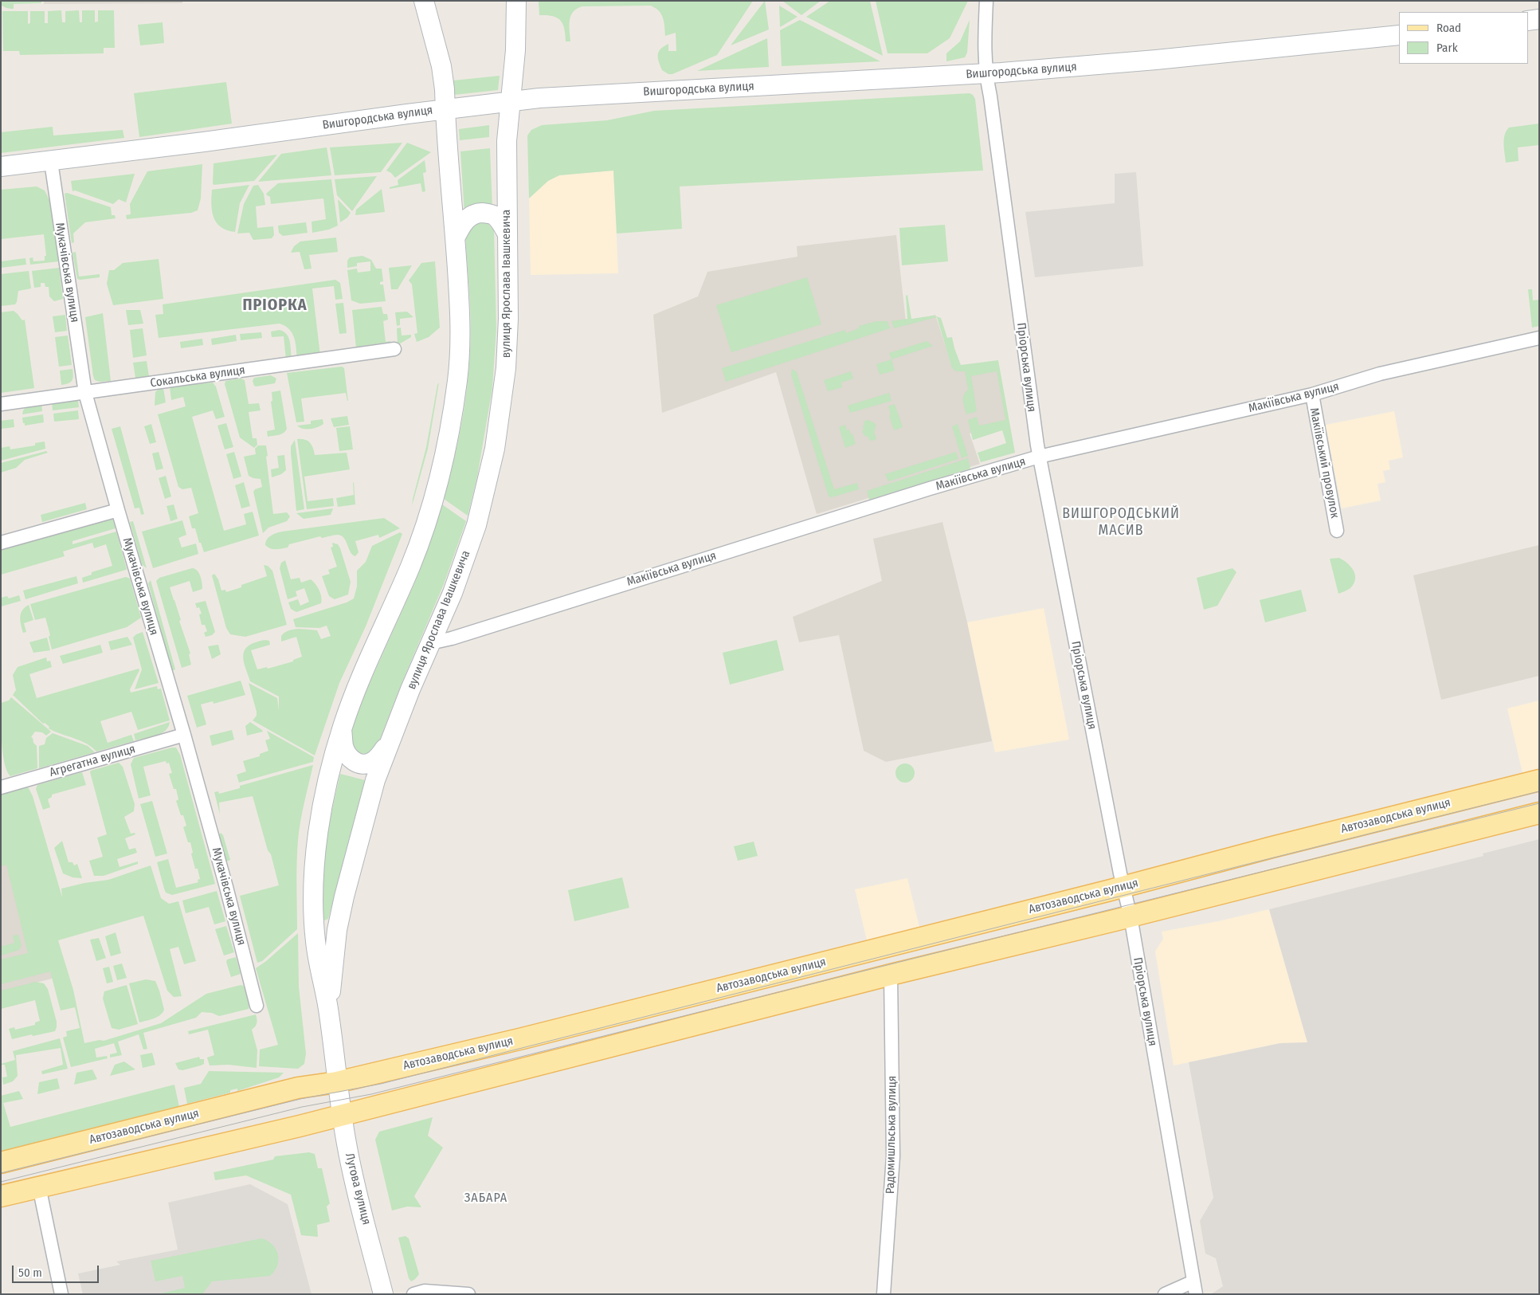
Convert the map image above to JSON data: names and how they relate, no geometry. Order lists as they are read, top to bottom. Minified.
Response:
{"streets":{"main road":["Вишгородська вулиця","вулиця Ярослава Івашкевича","Автозаводська вулиця","Лугова вулиця"],"street":["Мукачівська вулиця","Пріорська вулиця","Сокальська вулиця","Макіївська вулиця","Макіївський провулок","Агрегатна вулиця","Радомишльська вулиця"]},"crossings":[["Вишгородська вулиця","Мукачівська вулиця"],["Вишгородська вулиця","вулиця Ярослава Івашкевича"],["Вишгородська вулиця","Пріорська вулиця"],["Мукачівська вулиця","Сокальська вулиця"],["Мукачівська вулиця","Агрегатна вулиця"],["вулиця Ярослава Івашкевича","Макіївська вулиця"],["вулиця Ярослава Івашкевича","Автозаводська вулиця"],["вулиця Ярослава Івашкевича","Лугова вулиця"],["Пріорська вулиця","Макіївська вулиця"],["Пріорська вулиця","Автозаводська вулиця"],["Макіївська вулиця","Макіївський провулок"],["Автозаводська вулиця","Лугова вулиця"]],"districts":["ПРІОРКА","ВИШГОРОДСЬКИЙ МАСИВ","ЗАБАРА"],"legend":["Road","Park"],"scale_bar":"50 m"}
